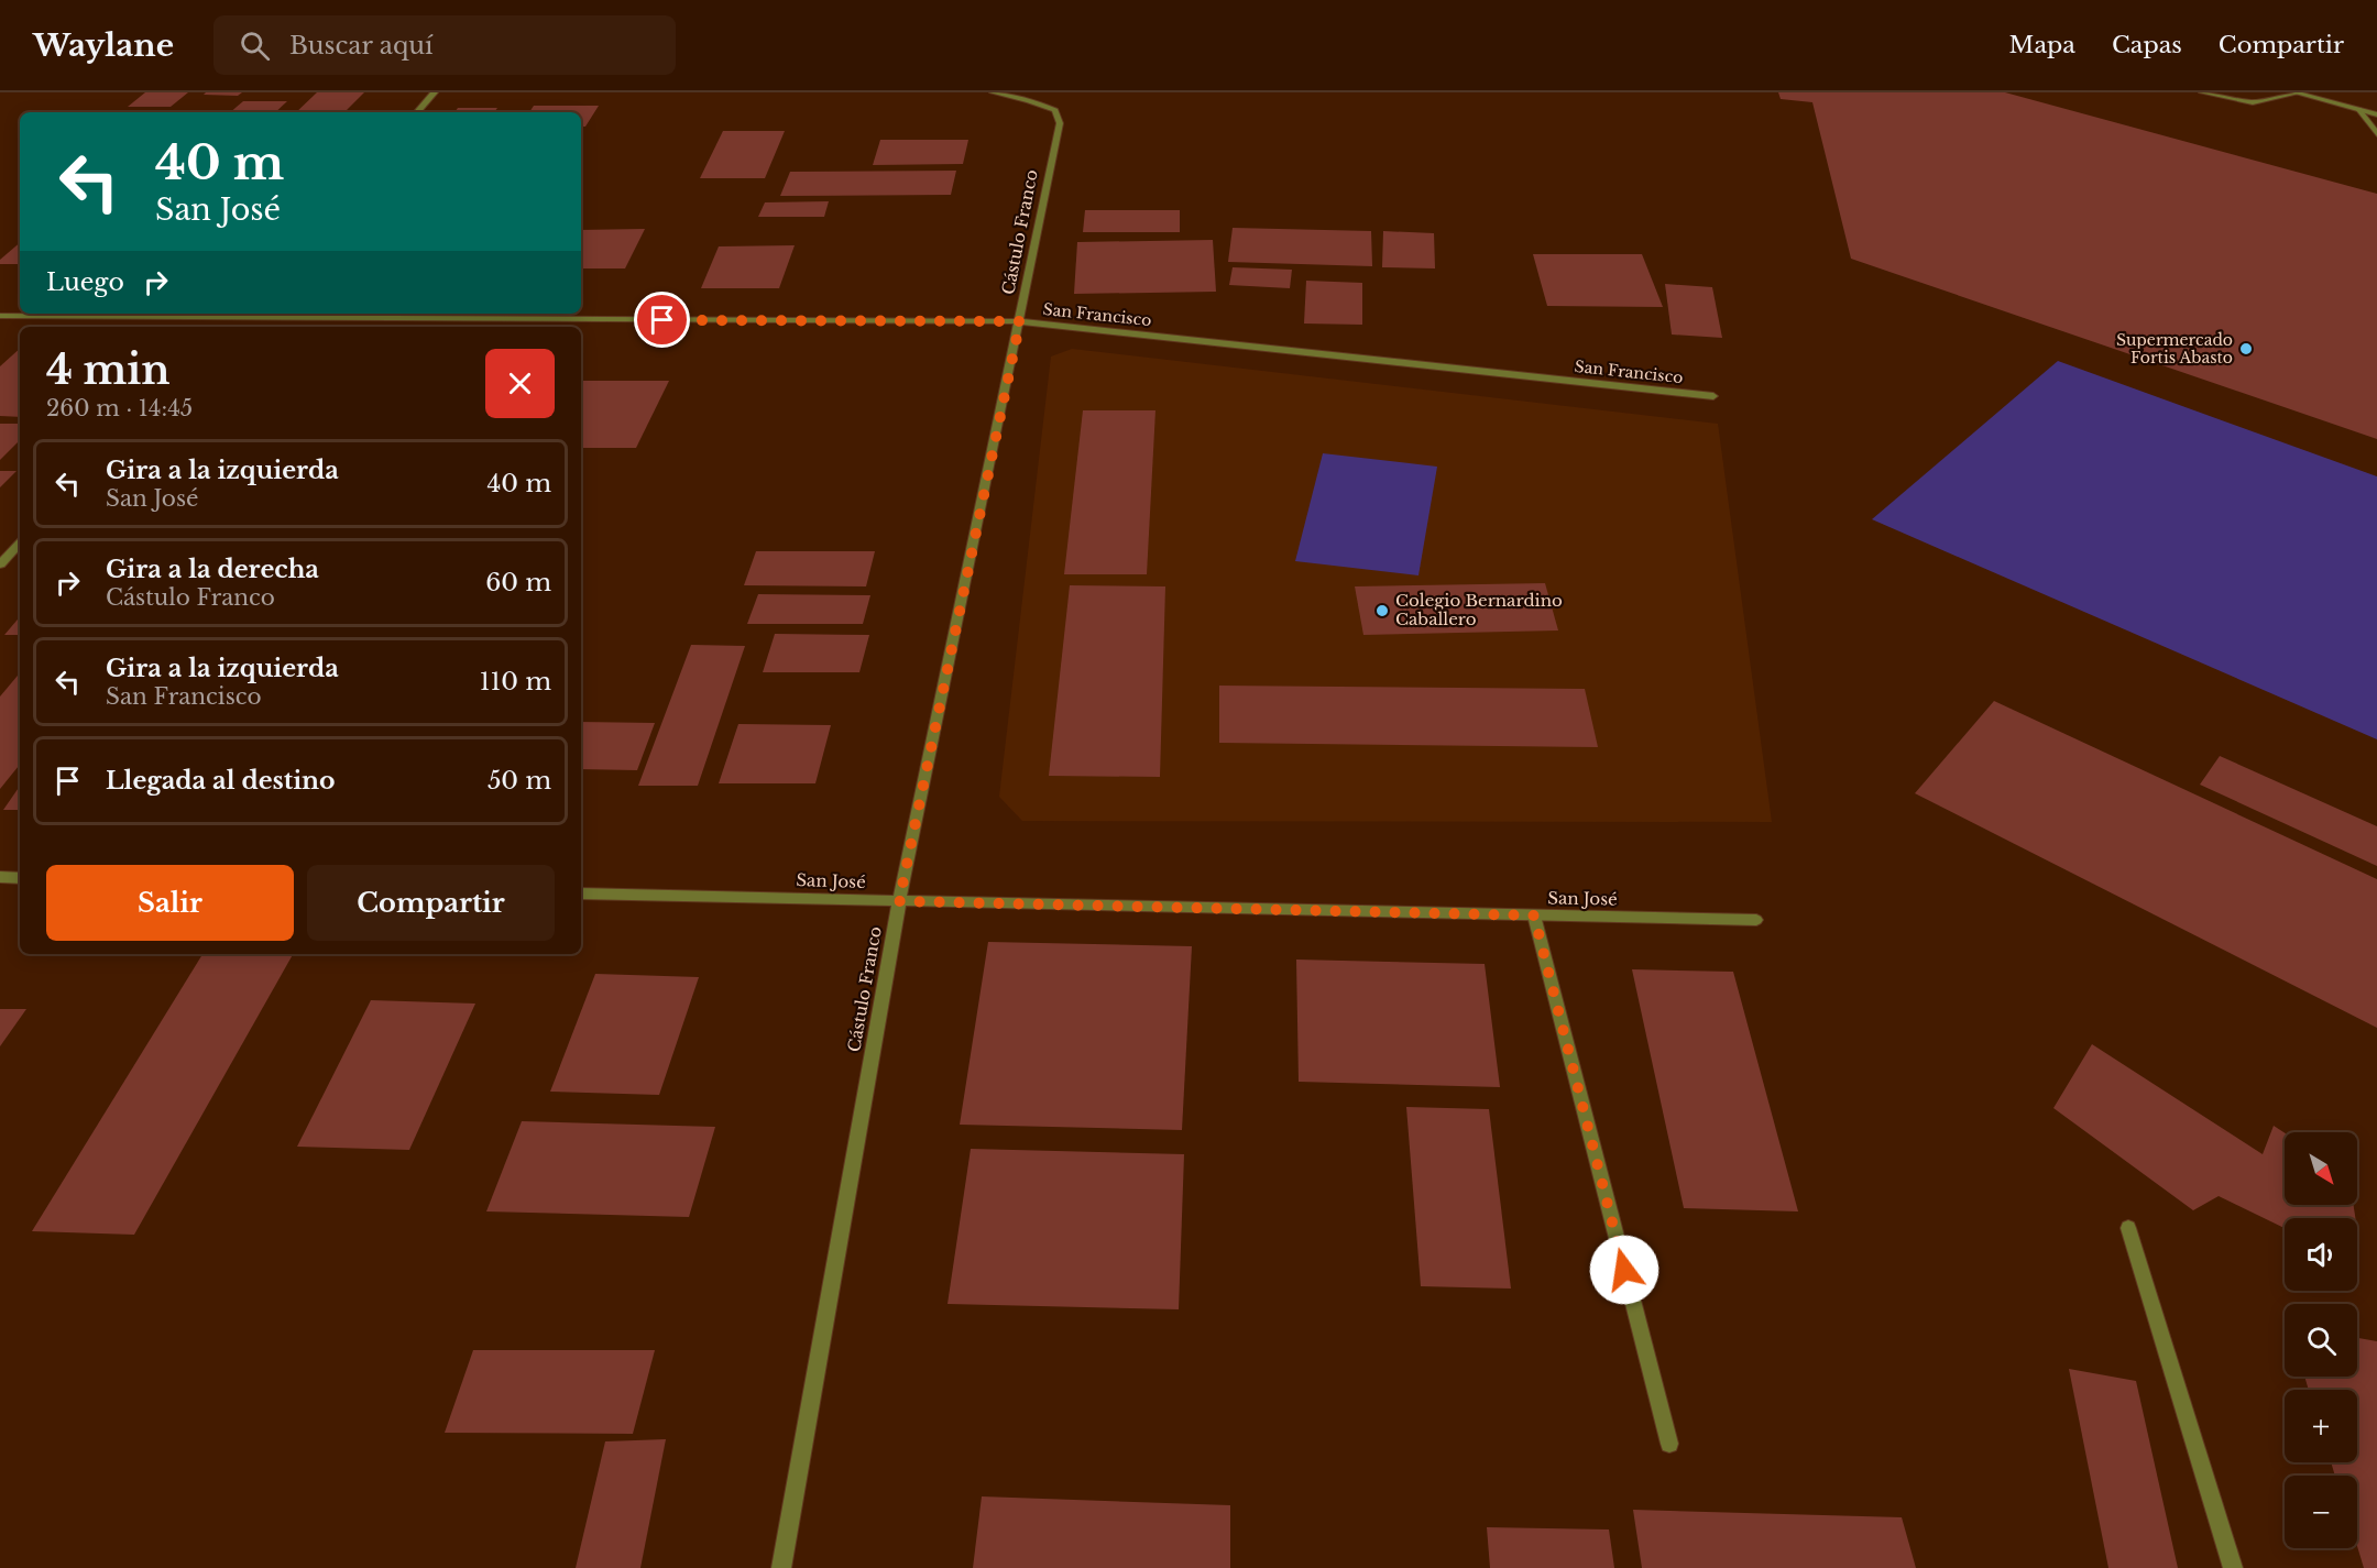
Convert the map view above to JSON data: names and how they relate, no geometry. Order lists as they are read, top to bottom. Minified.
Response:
{"streets":{"street":["Cástulo Franco","San Francisco","San José"]},"crossings":[["Cástulo Franco","San Francisco"],["Cástulo Franco","San José"]],"places":["Supermercado Fortis Abasto","Colegio Bernardino Caballero"],"north":"bottom right","page":{"header":"Waylane","search":"Buscar aquí","nav":["Mapa","Capas","Compartir"],"turn":["40 m","San José"],"then":"Luego","heading":["4 min","260 m · 14:45"],"list":[{"name":"Gira a la izquierda","note":"San José","value":"40 m"},{"name":"Gira a la derecha","note":"Cástulo Franco","value":"60 m"},{"name":"Gira a la izquierda","note":"San Francisco","value":"110 m"},{"name":"Llegada al destino","value":"50 m"}],"buttons":["Salir","Compartir"],"map_buttons":["+","−"]}}
